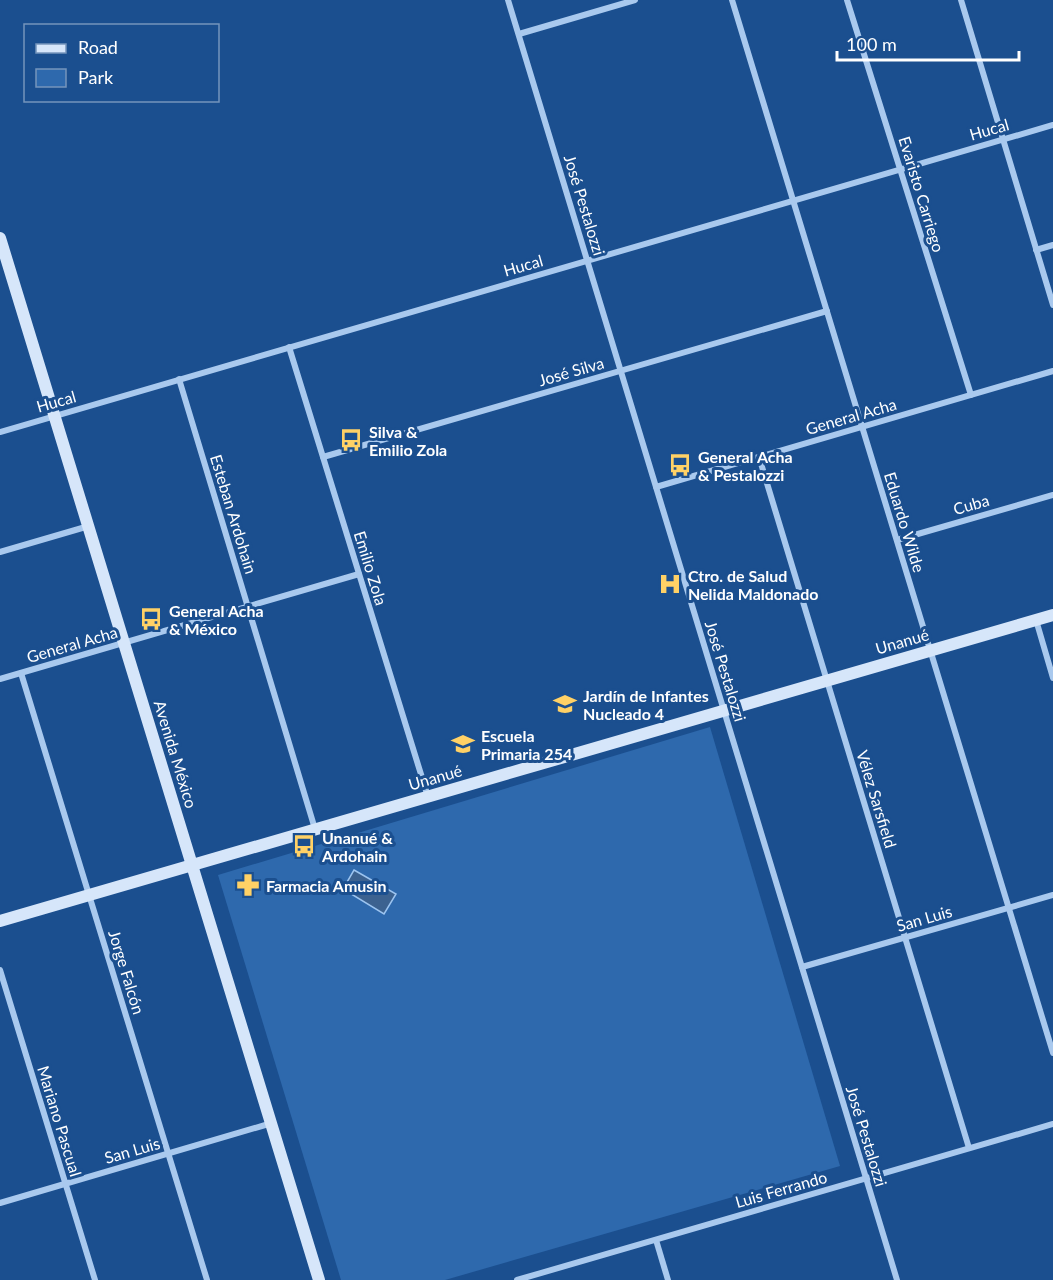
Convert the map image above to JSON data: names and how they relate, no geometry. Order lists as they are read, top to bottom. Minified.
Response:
{"streets":{"street":["Hucal","Evaristo Carriego","José Pestalozzi","José Silva","General Acha","Cuba","Esteban Ardohain","Eduardo Wilde","Emilio Zola","Unanué","Avenida México","Vélez Sarsfield","San Luis","Jorge Falcón","Mariano Pascual","Luis Ferrando"]},"crossings":[["Hucal","Evaristo Carriego"],["Hucal","José Pestalozzi"],["Hucal","Esteban Ardohain"],["Hucal","Eduardo Wilde"],["Hucal","Emilio Zola"],["Hucal","Avenida México"],["Evaristo Carriego","General Acha"],["José Pestalozzi","José Silva"],["José Pestalozzi","General Acha"],["José Pestalozzi","Unanué"],["José Pestalozzi","San Luis"],["José Pestalozzi","Luis Ferrando"],["José Silva","Eduardo Wilde"],["José Silva","Emilio Zola"],["General Acha","Esteban Ardohain"],["General Acha","Eduardo Wilde"],["General Acha","Emilio Zola"],["General Acha","Avenida México"],["General Acha","Vélez Sarsfield"],["General Acha","Jorge Falcón"],["Cuba","Eduardo Wilde"],["Esteban Ardohain","Unanué"],["Eduardo Wilde","Unanué"],["Eduardo Wilde","San Luis"],["Emilio Zola","Unanué"],["Unanué","Avenida México"],["Unanué","Vélez Sarsfield"],["Unanué","Jorge Falcón"],["Avenida México","San Luis"],["Vélez Sarsfield","San Luis"],["Vélez Sarsfield","Luis Ferrando"],["San Luis","Jorge Falcón"],["San Luis","Mariano Pascual"]],"places":{"bus stop":["Silva & Emilio Zola","General Acha & Pestalozzi","General Acha & México","Unanué & Ardohain"],"hospital":["Ctro. de Salud Nelida Maldonado"],"school or university":["Jardín de Infantes Nucleado 4","Escuela Primaria 254"],"pharmacy":["Farmacia Amusin"]},"legend":["Road","Park"],"scale_bar":"100 m"}
